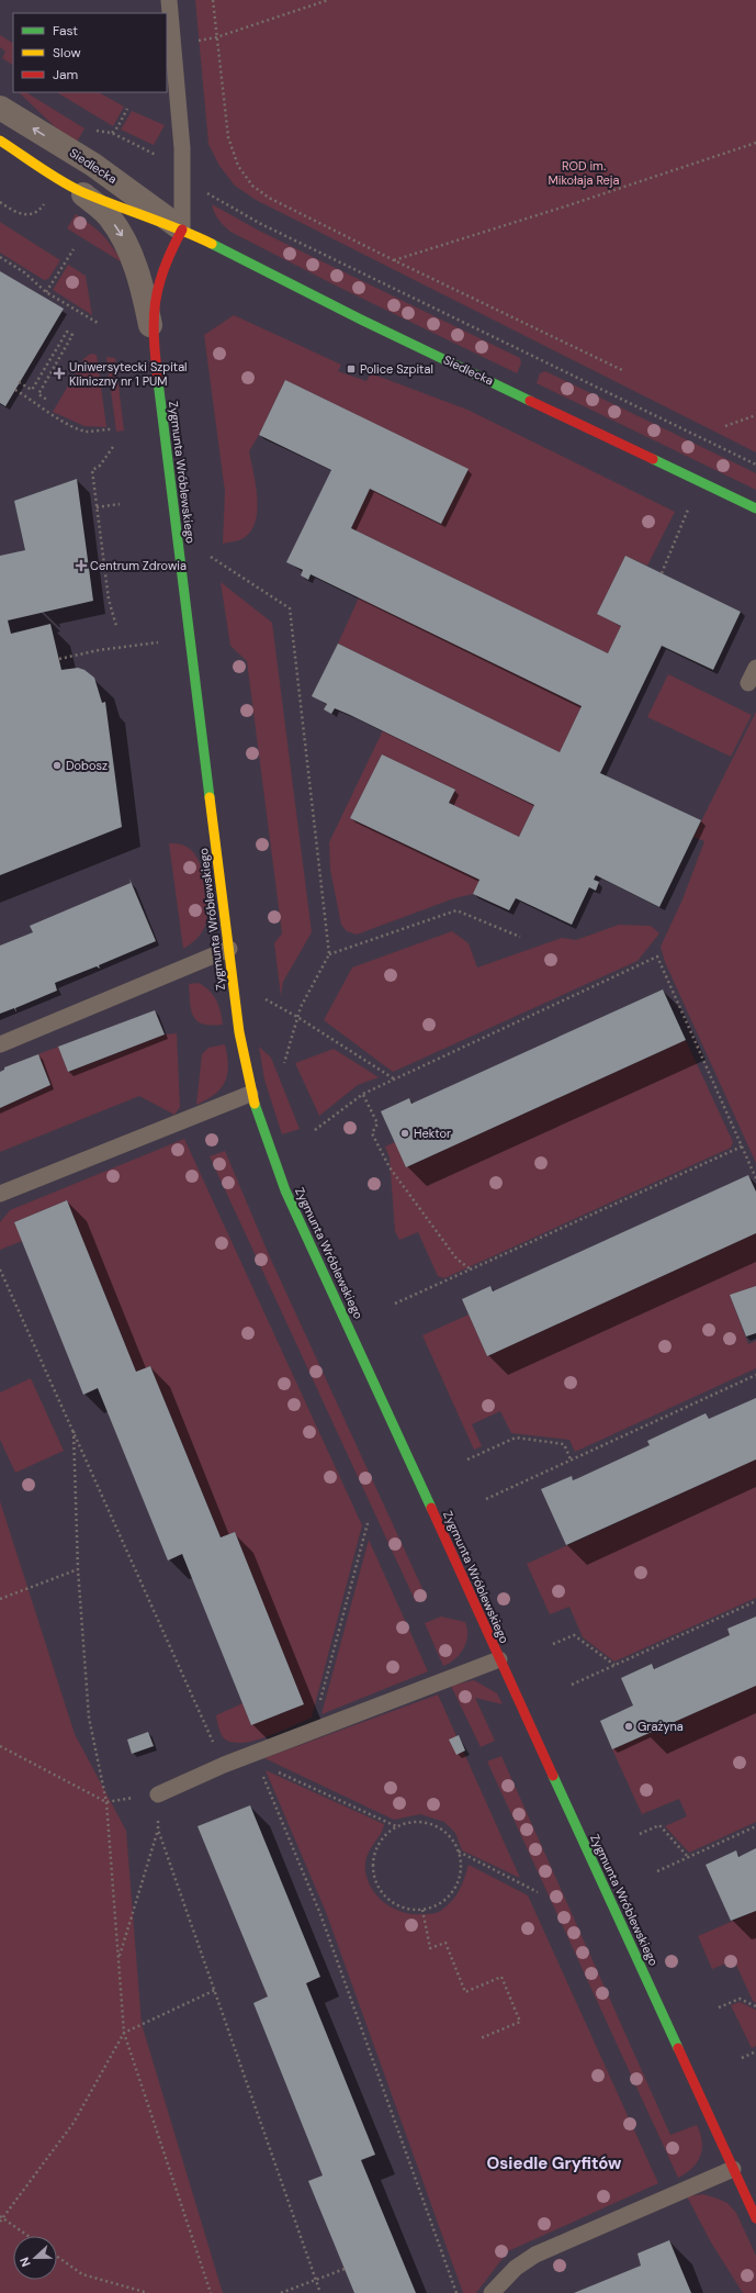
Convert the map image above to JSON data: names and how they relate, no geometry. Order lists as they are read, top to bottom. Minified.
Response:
{"streets":{"street":["Siedlecka","Zygmunta Wróblewskiego"]},"crossings":[["Siedlecka","Zygmunta Wróblewskiego"]],"districts":["Osiedle Gryfitów"],"parks":["ROD im. Mikołaja Reja"],"places":{"transit":["Police Szpital"],"health":["Uniwersytecki Szpital Kliniczny nr 1 PUM","Centrum Zdrowia"],"other":["Dobosz","Hektor","Grażyna"]},"legend":["Fast","Slow","Jam"],"north":"left"}
